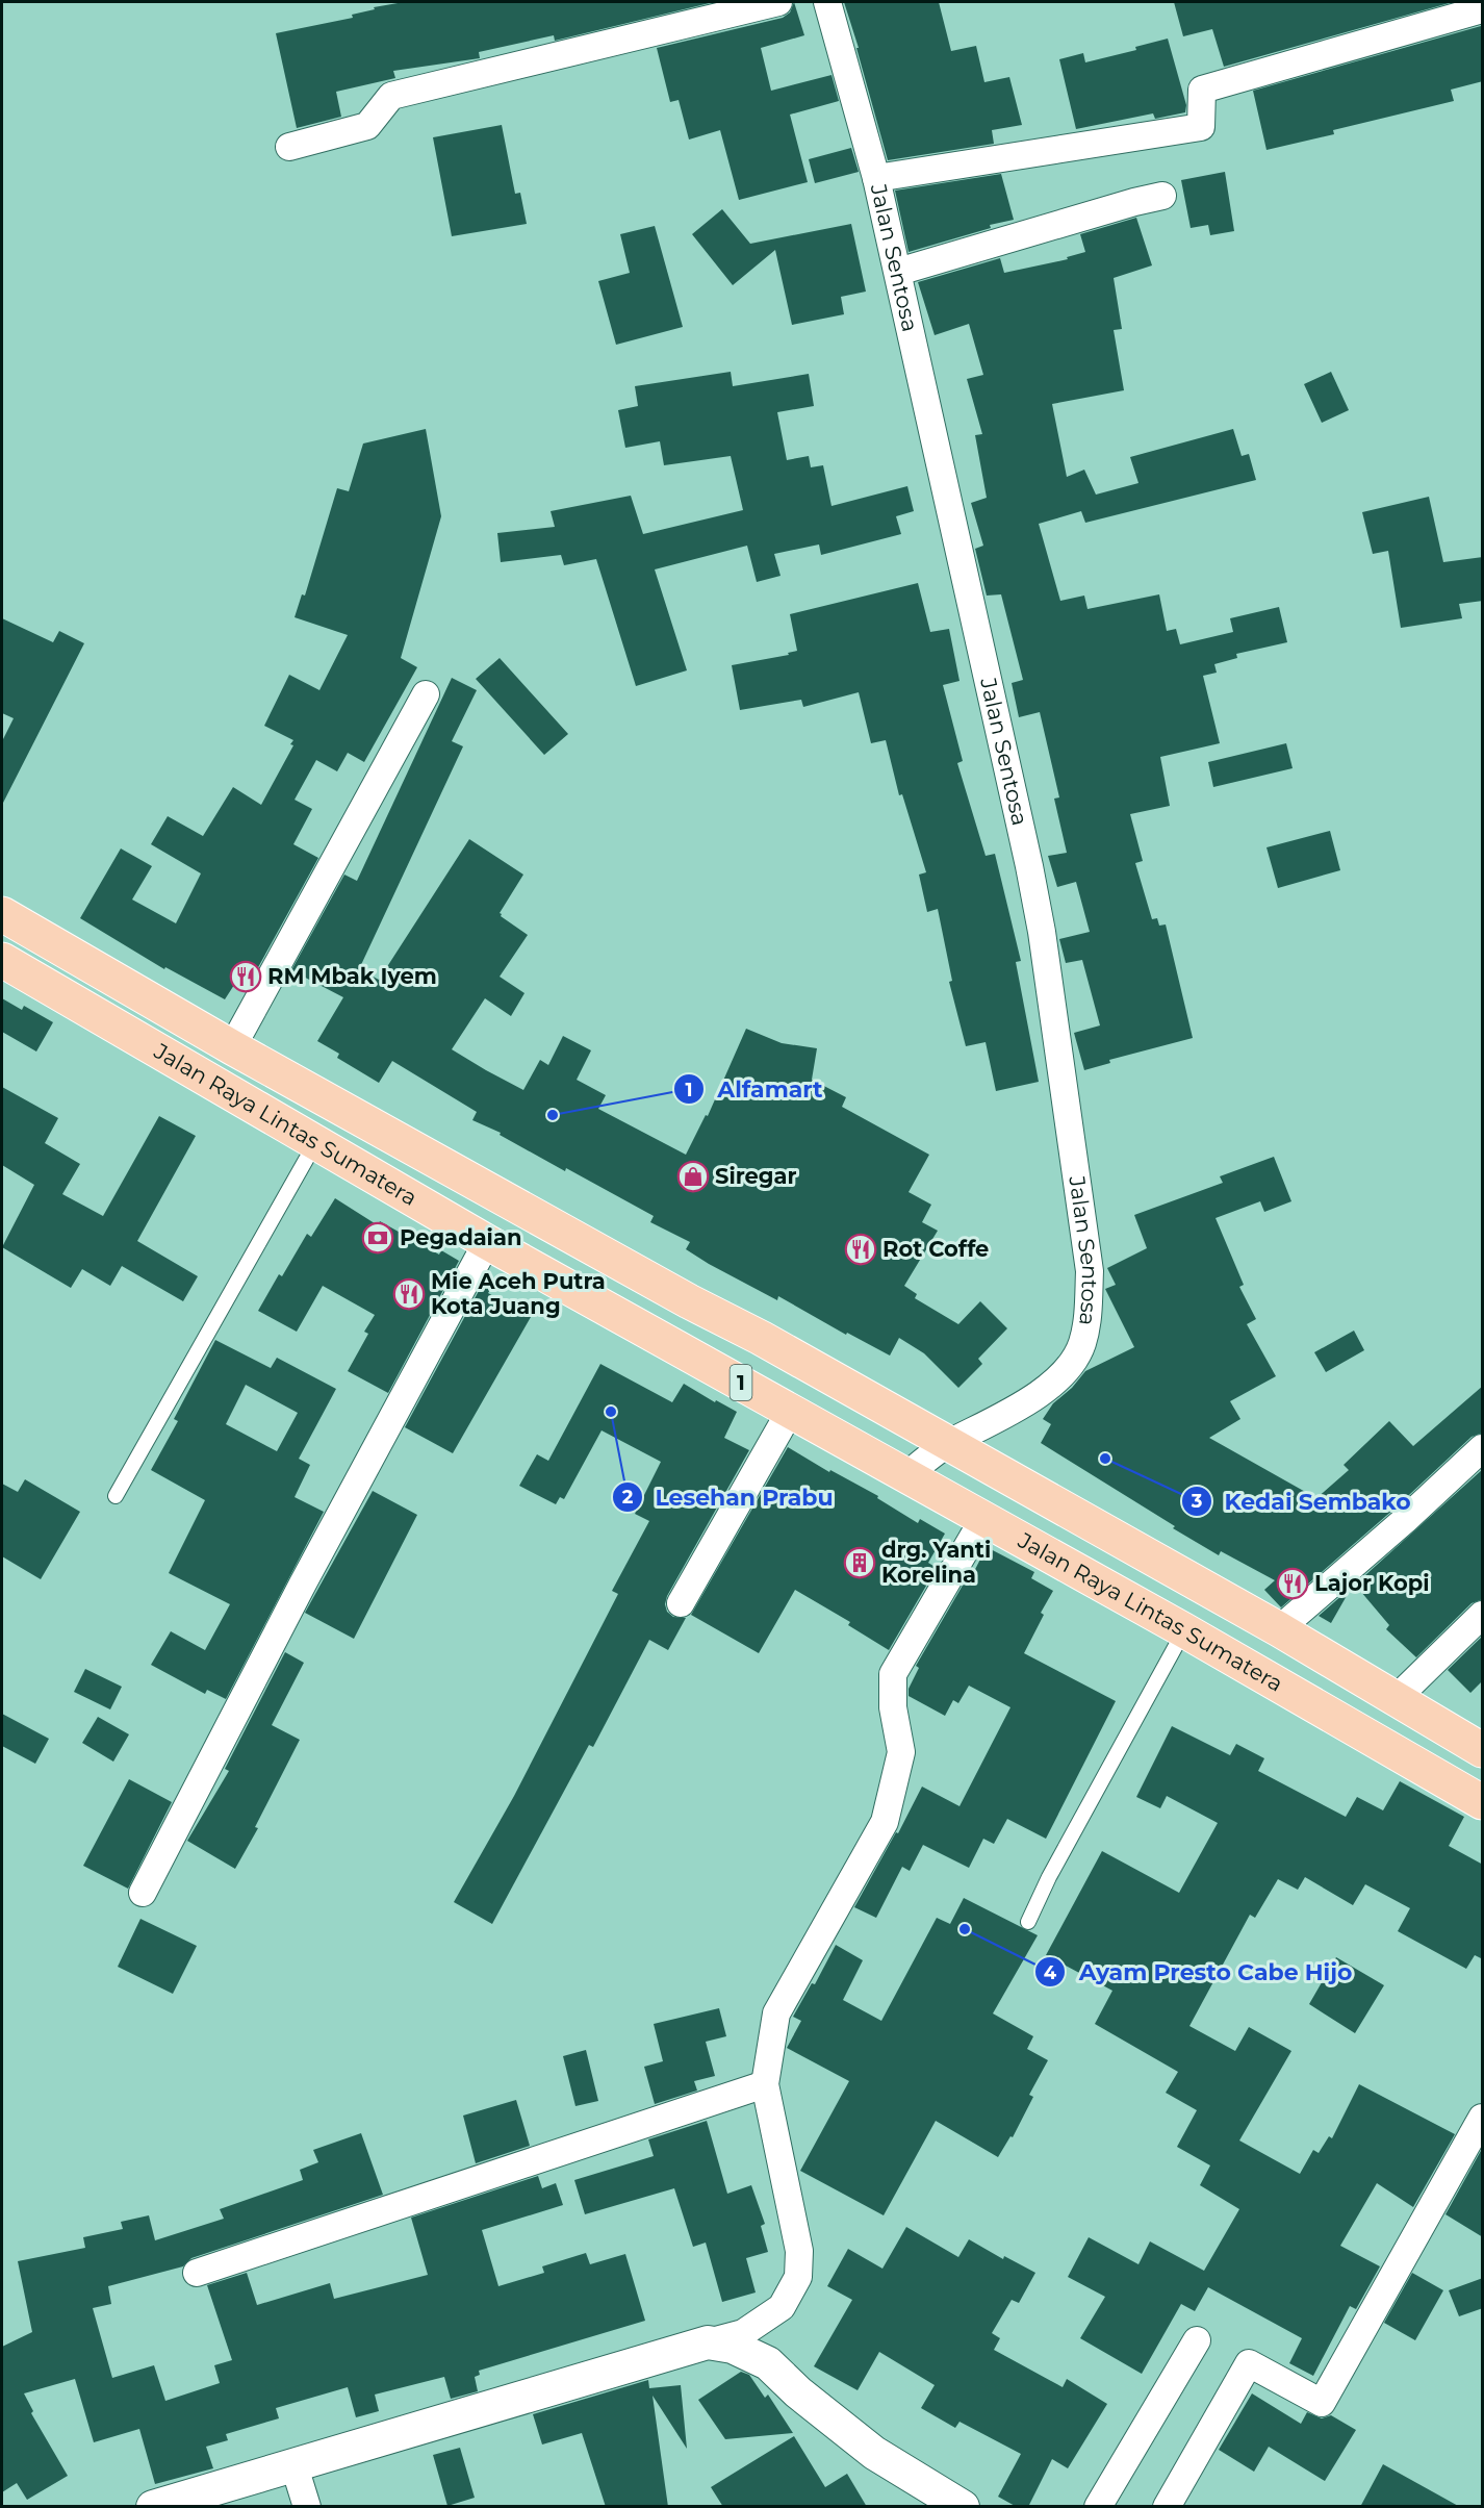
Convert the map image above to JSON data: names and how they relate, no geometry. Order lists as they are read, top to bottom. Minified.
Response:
{"streets":{"highway":["Jalan Raya Lintas Sumatera","1"],"street":["Jalan Sentosa"]},"crossings":[["Jalan Sentosa","Jalan Raya Lintas Sumatera"]],"places":{"restaurant":["RM Mbak Iyem","Rot Coffe","Mie Aceh Putra Kota Juang","Lajor Kopi"],"other":["Alfamart","Lesehan Prabu","Kedai Sembako","Ayam Presto Cabe Hijo"],"shop":["Siregar"],"bank":["Pegadaian"],"building":["drg. Yanti Korelina"]}}
